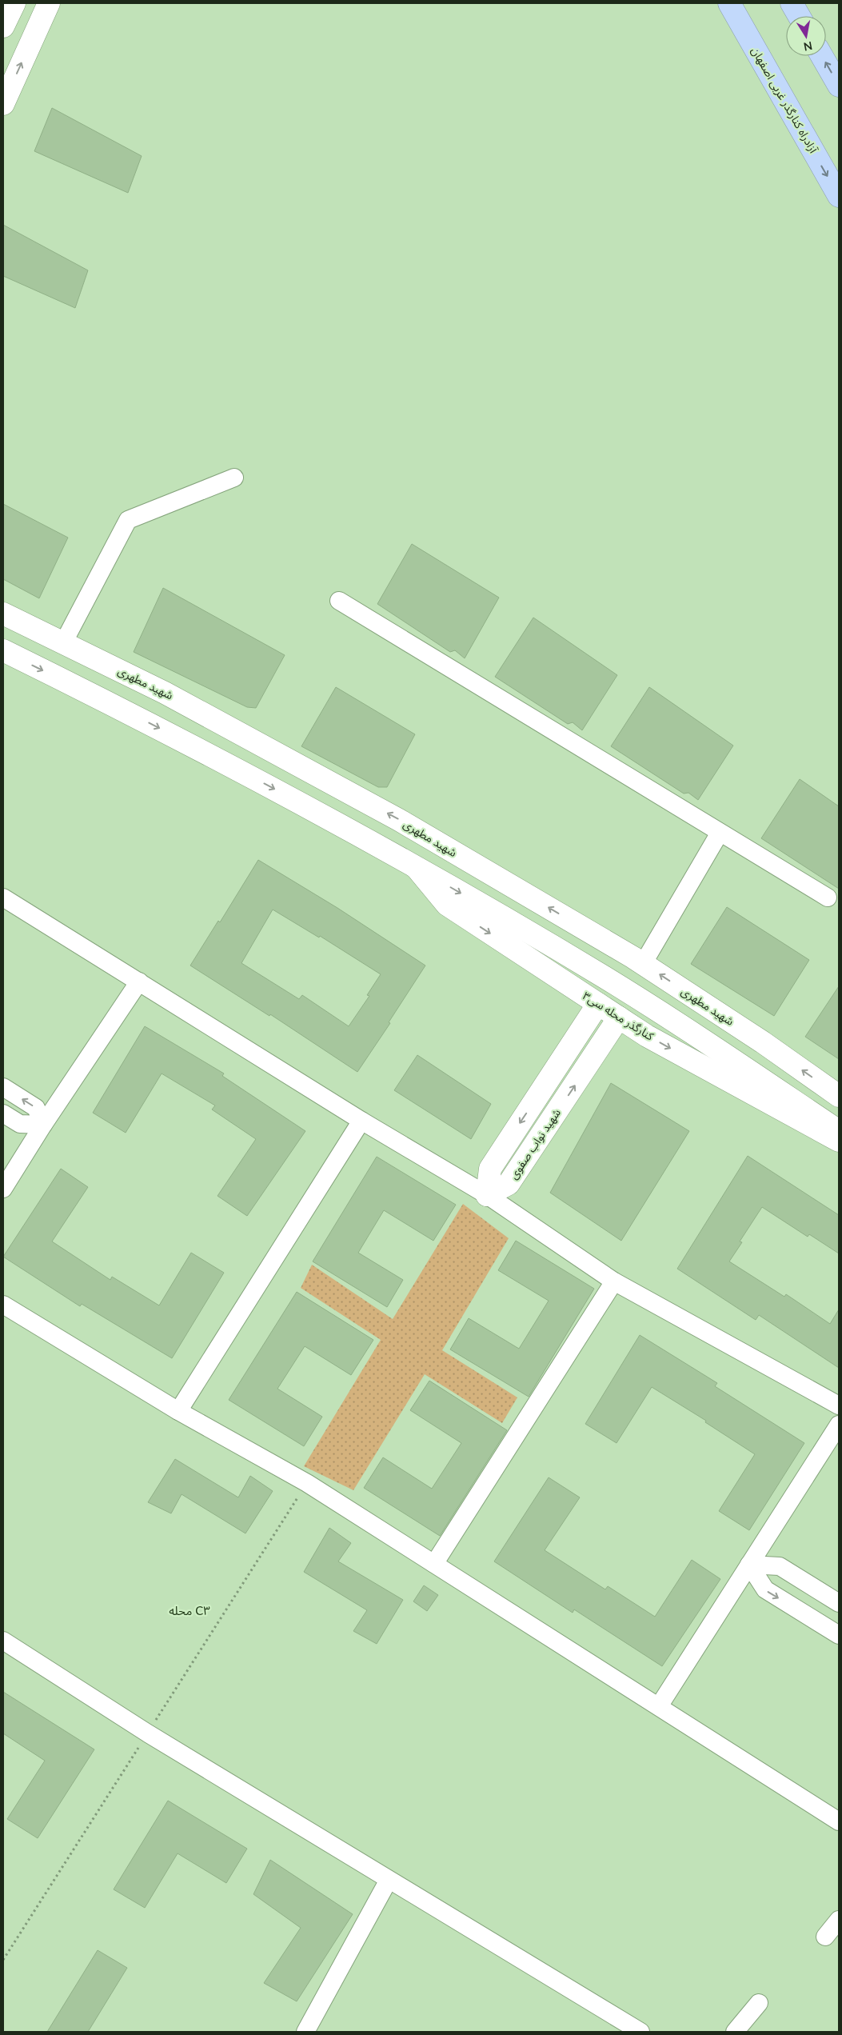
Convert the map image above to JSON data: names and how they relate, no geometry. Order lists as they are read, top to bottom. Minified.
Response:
{"streets":{"highway":["آزادراه کنارگذر غربی اصفهان"],"main road":["شهید مطهری","کنارگذر محله سی۳","شهید نواب صفوی"]},"crossings":[["کنارگذر محله سی۳","شهید نواب صفوی"]],"one_way":["آزادراه کنارگذر غربی اصفهان"],"districts":["محله C۳"],"north":"bottom"}
